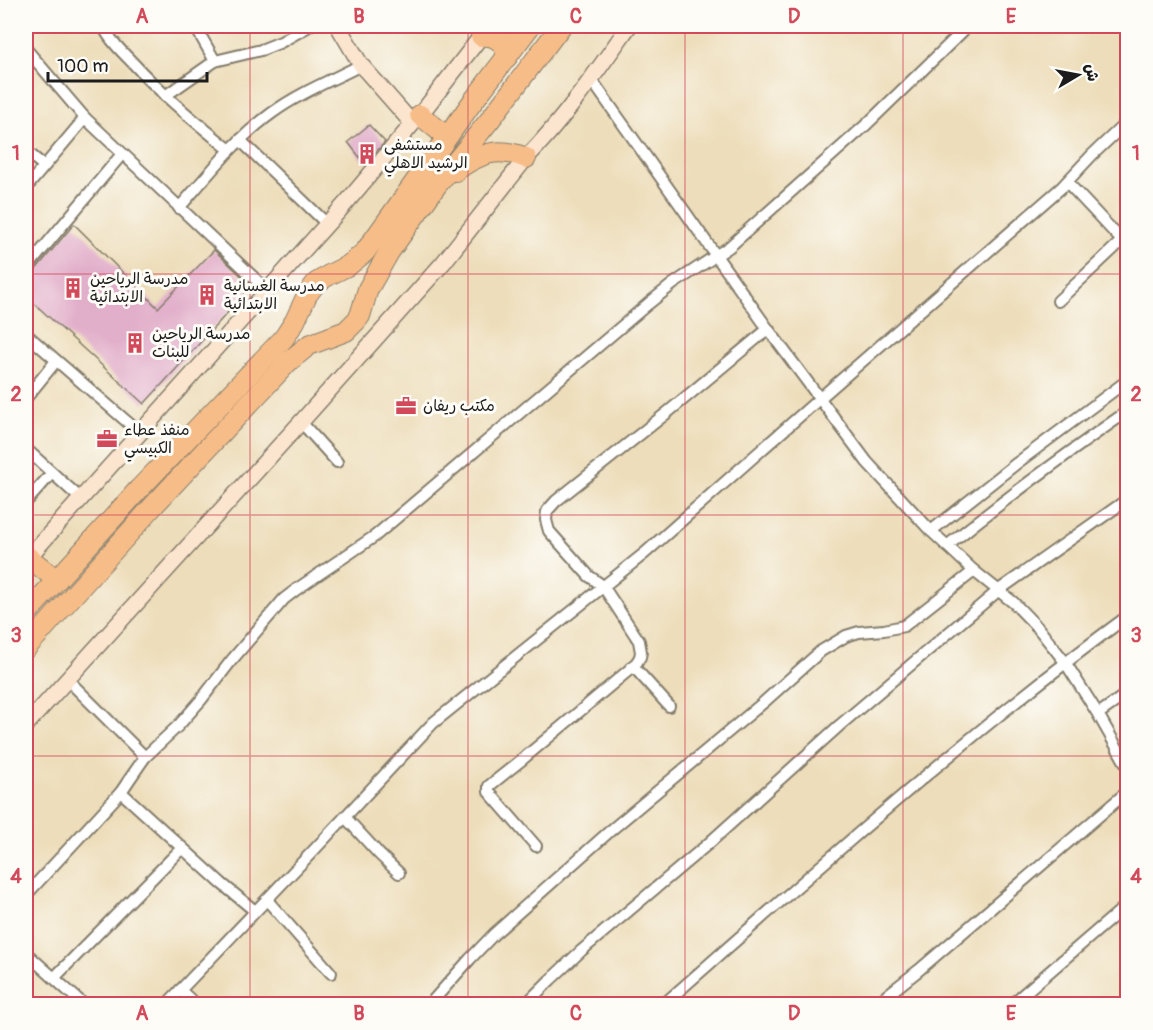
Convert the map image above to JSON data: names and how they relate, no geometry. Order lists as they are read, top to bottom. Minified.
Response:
{"places":{"building":["مستشفى الرشيد الاهلي","مدرسة الرياحين الابتدائية","مدرسة الغسانية الابتدائية","مدرسة الرياحين للبنات"],"office":["مكتب ريفان","منفذ عطاء الكبيسي"]},"scale_bar":"100 m","north":"right","grid":{"columns":["A","B","C","D","E"],"rows":["1","2","3","4"]}}
